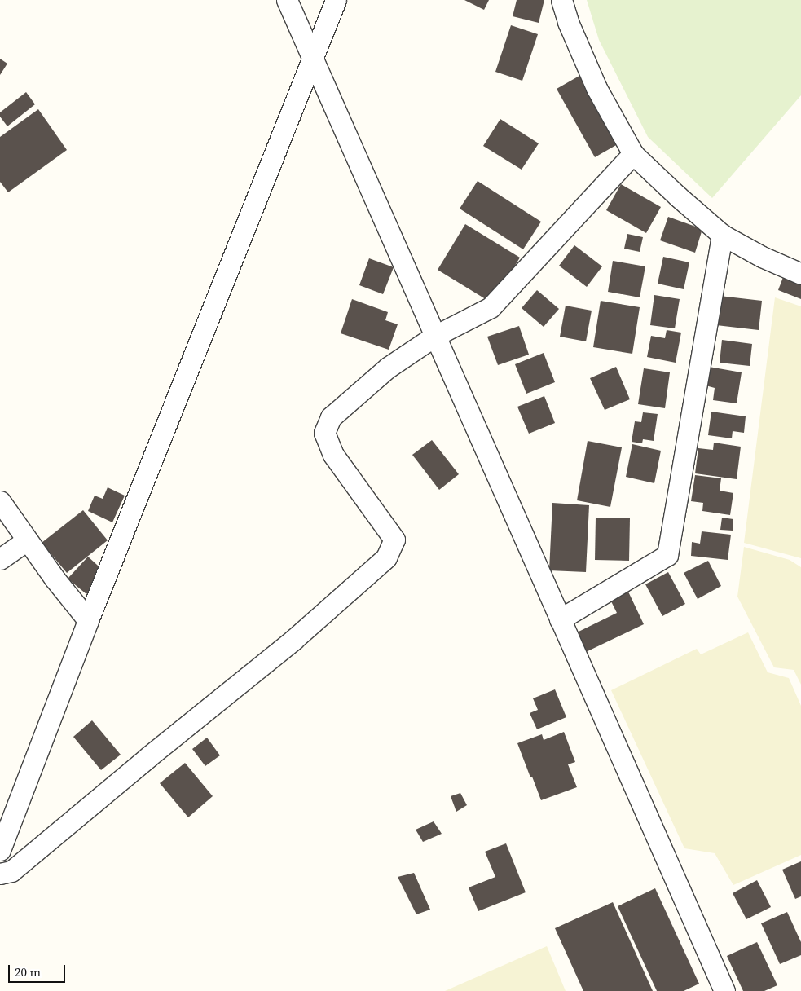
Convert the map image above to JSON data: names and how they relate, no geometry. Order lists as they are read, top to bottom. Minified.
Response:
{"scale_bar":"20 m"}
